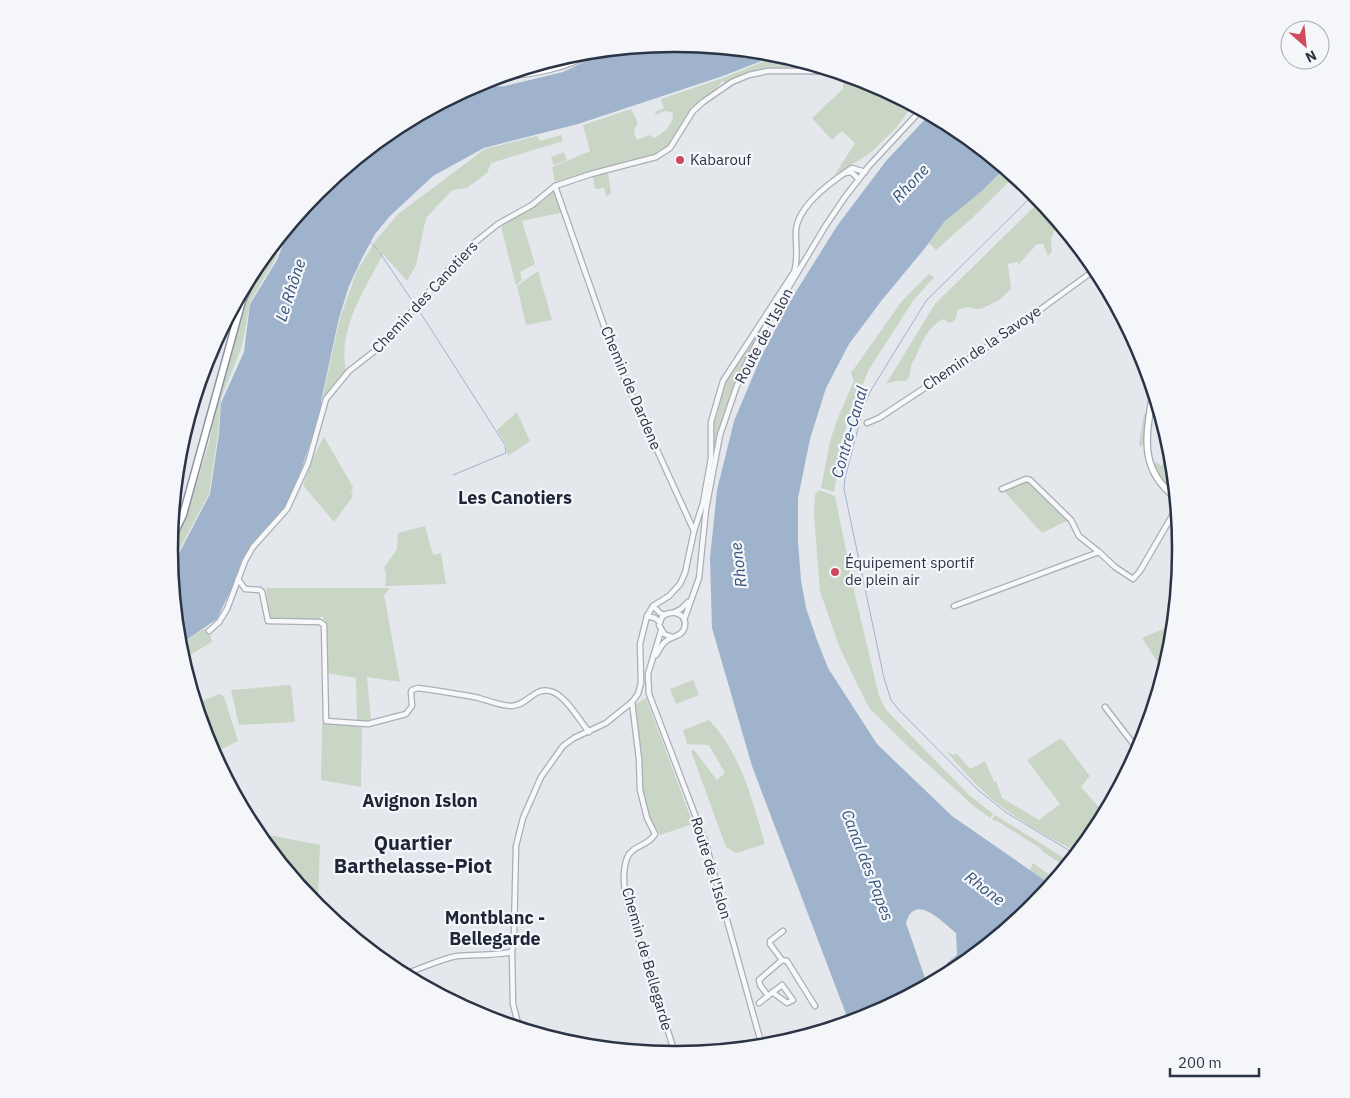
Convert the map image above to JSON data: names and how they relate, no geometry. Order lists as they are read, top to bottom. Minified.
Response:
{"streets":{"street":["Chemin des Canotiers","Route de l'Islon","Chemin de la Savoye","Chemin de Dardene","Chemin de Bellegarde"]},"crossings":[["Chemin des Canotiers","Chemin de Dardene"]],"districts":["Les Canotiers","Avignon Islon","Quartier Barthelasse-Piot","Montblanc - Bellegarde"],"water":["Rhone","Le Rhône","Contre-Canal","Canal des Papes"],"places":["Kabarouf","Équipement sportif de plein air"],"scale_bar":"200 m","north":"bottom right"}
